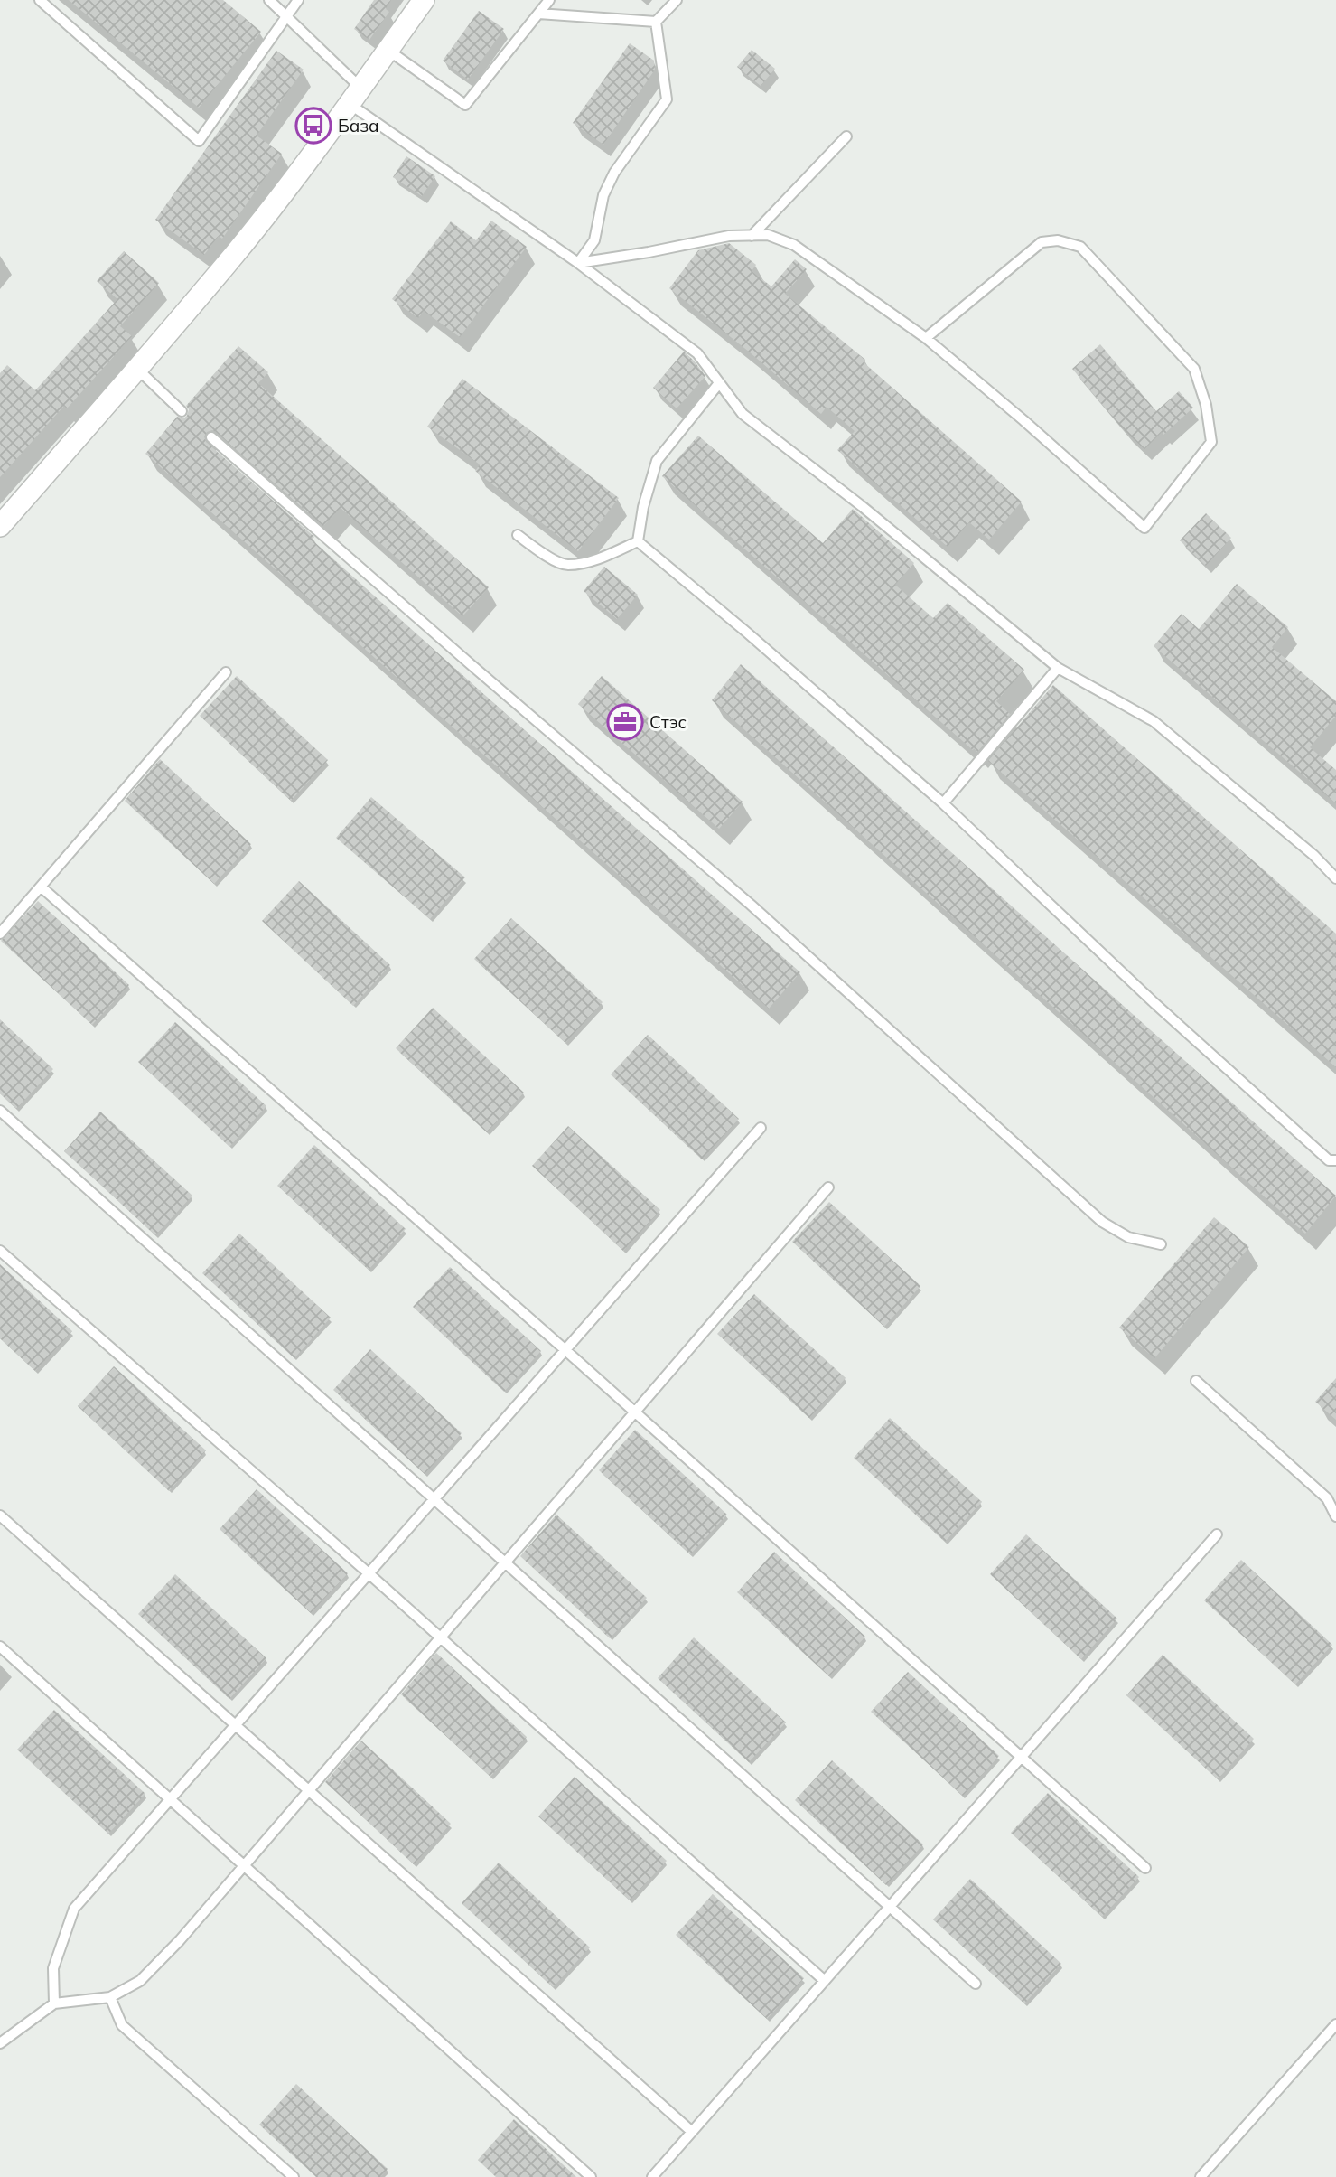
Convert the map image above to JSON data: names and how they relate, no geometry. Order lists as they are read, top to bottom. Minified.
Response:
{"places":{"bus stop":["База"],"office":["Стэс"]}}
